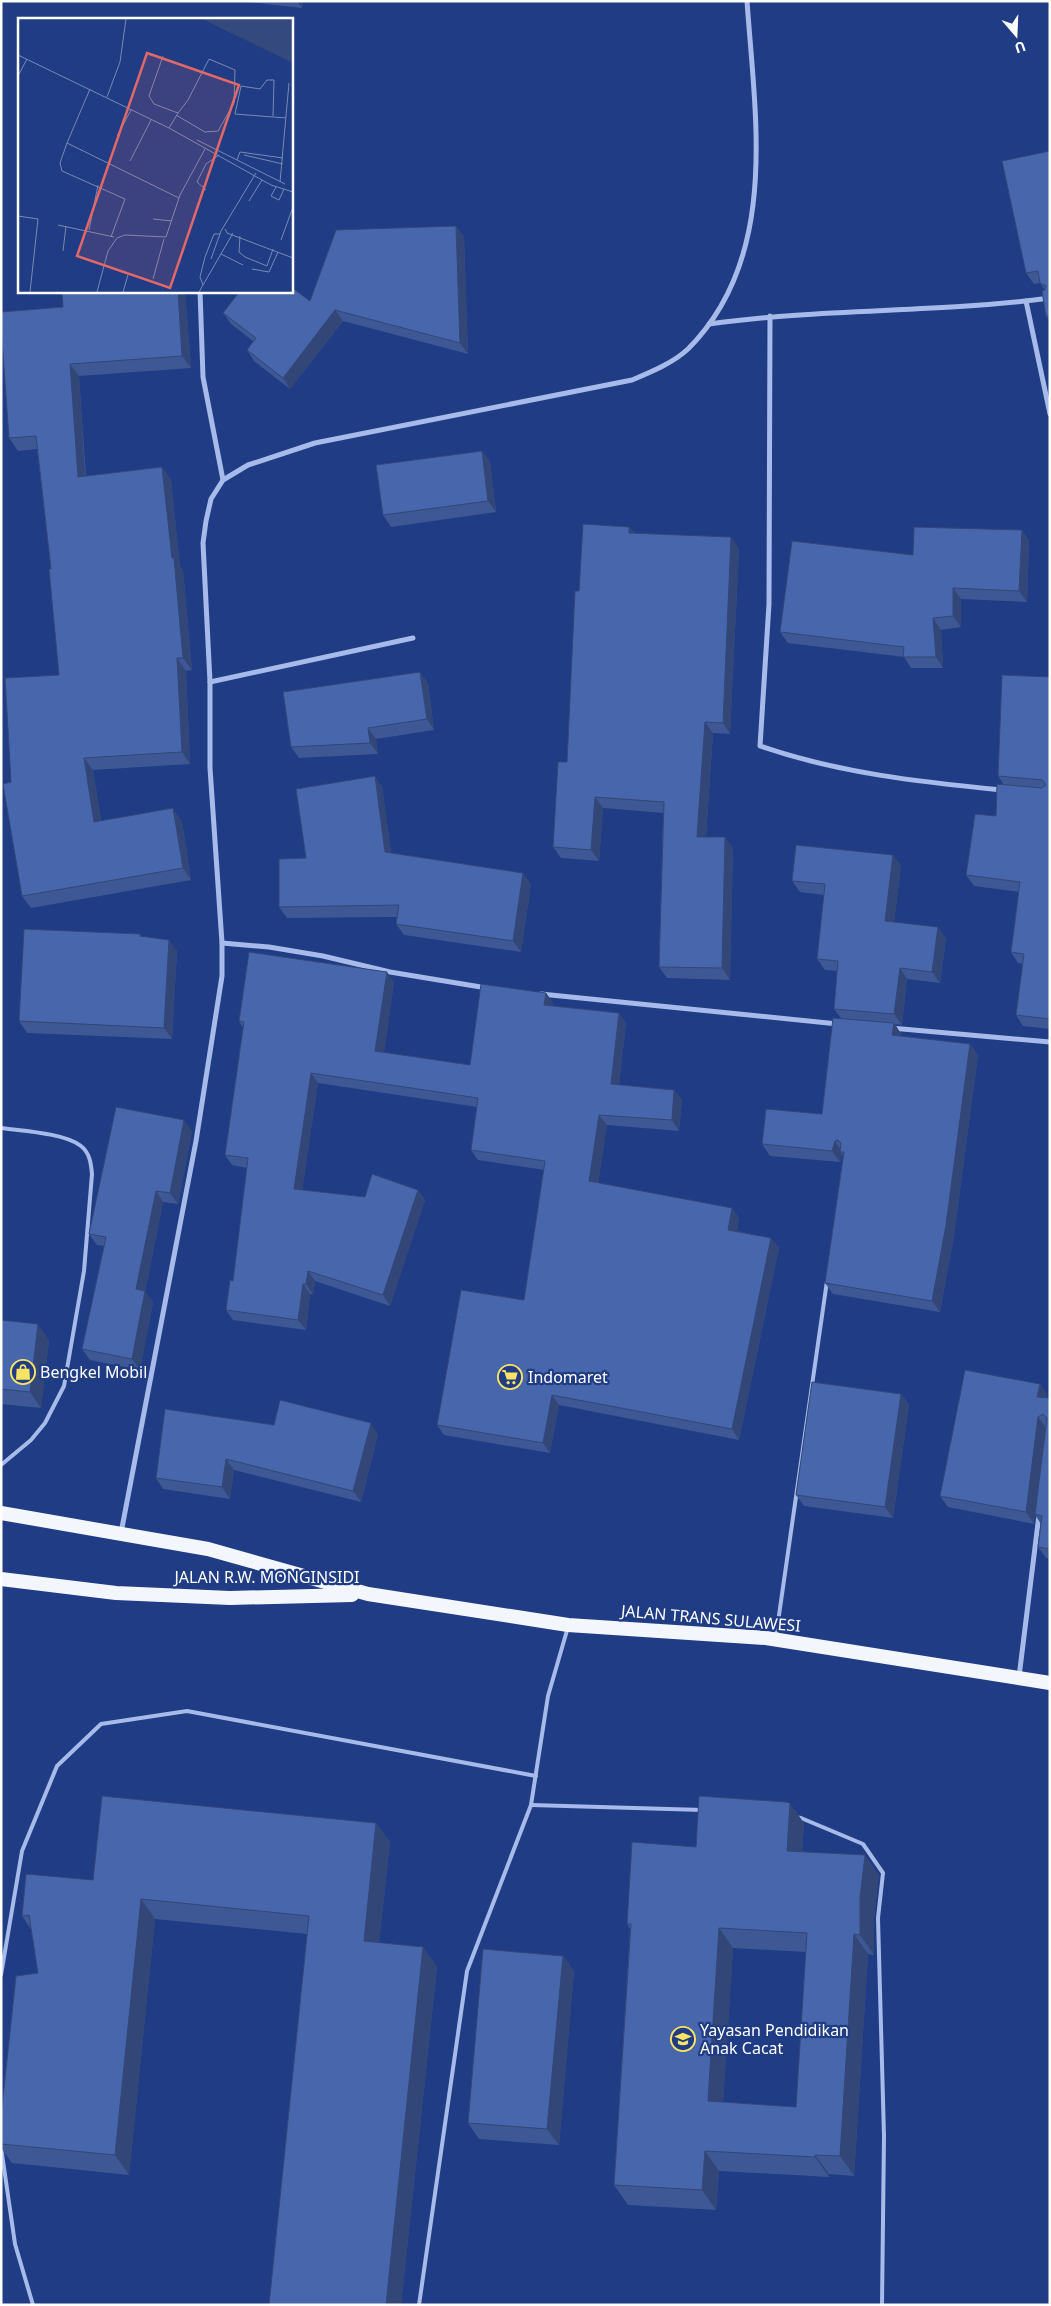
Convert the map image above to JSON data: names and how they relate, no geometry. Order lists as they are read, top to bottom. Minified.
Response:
{"streets":{"highway":["JALAN R.W. MONGINSIDI","JALAN TRANS SULAWESI"]},"crossings":[["JALAN R.W. MONGINSIDI","JALAN TRANS SULAWESI"]],"places":{"shop":["Bengkel Mobil"],"supermarket":["Indomaret"],"school or university":["Yayasan Pendidikan Anak Cacat"]},"north":"bottom"}
